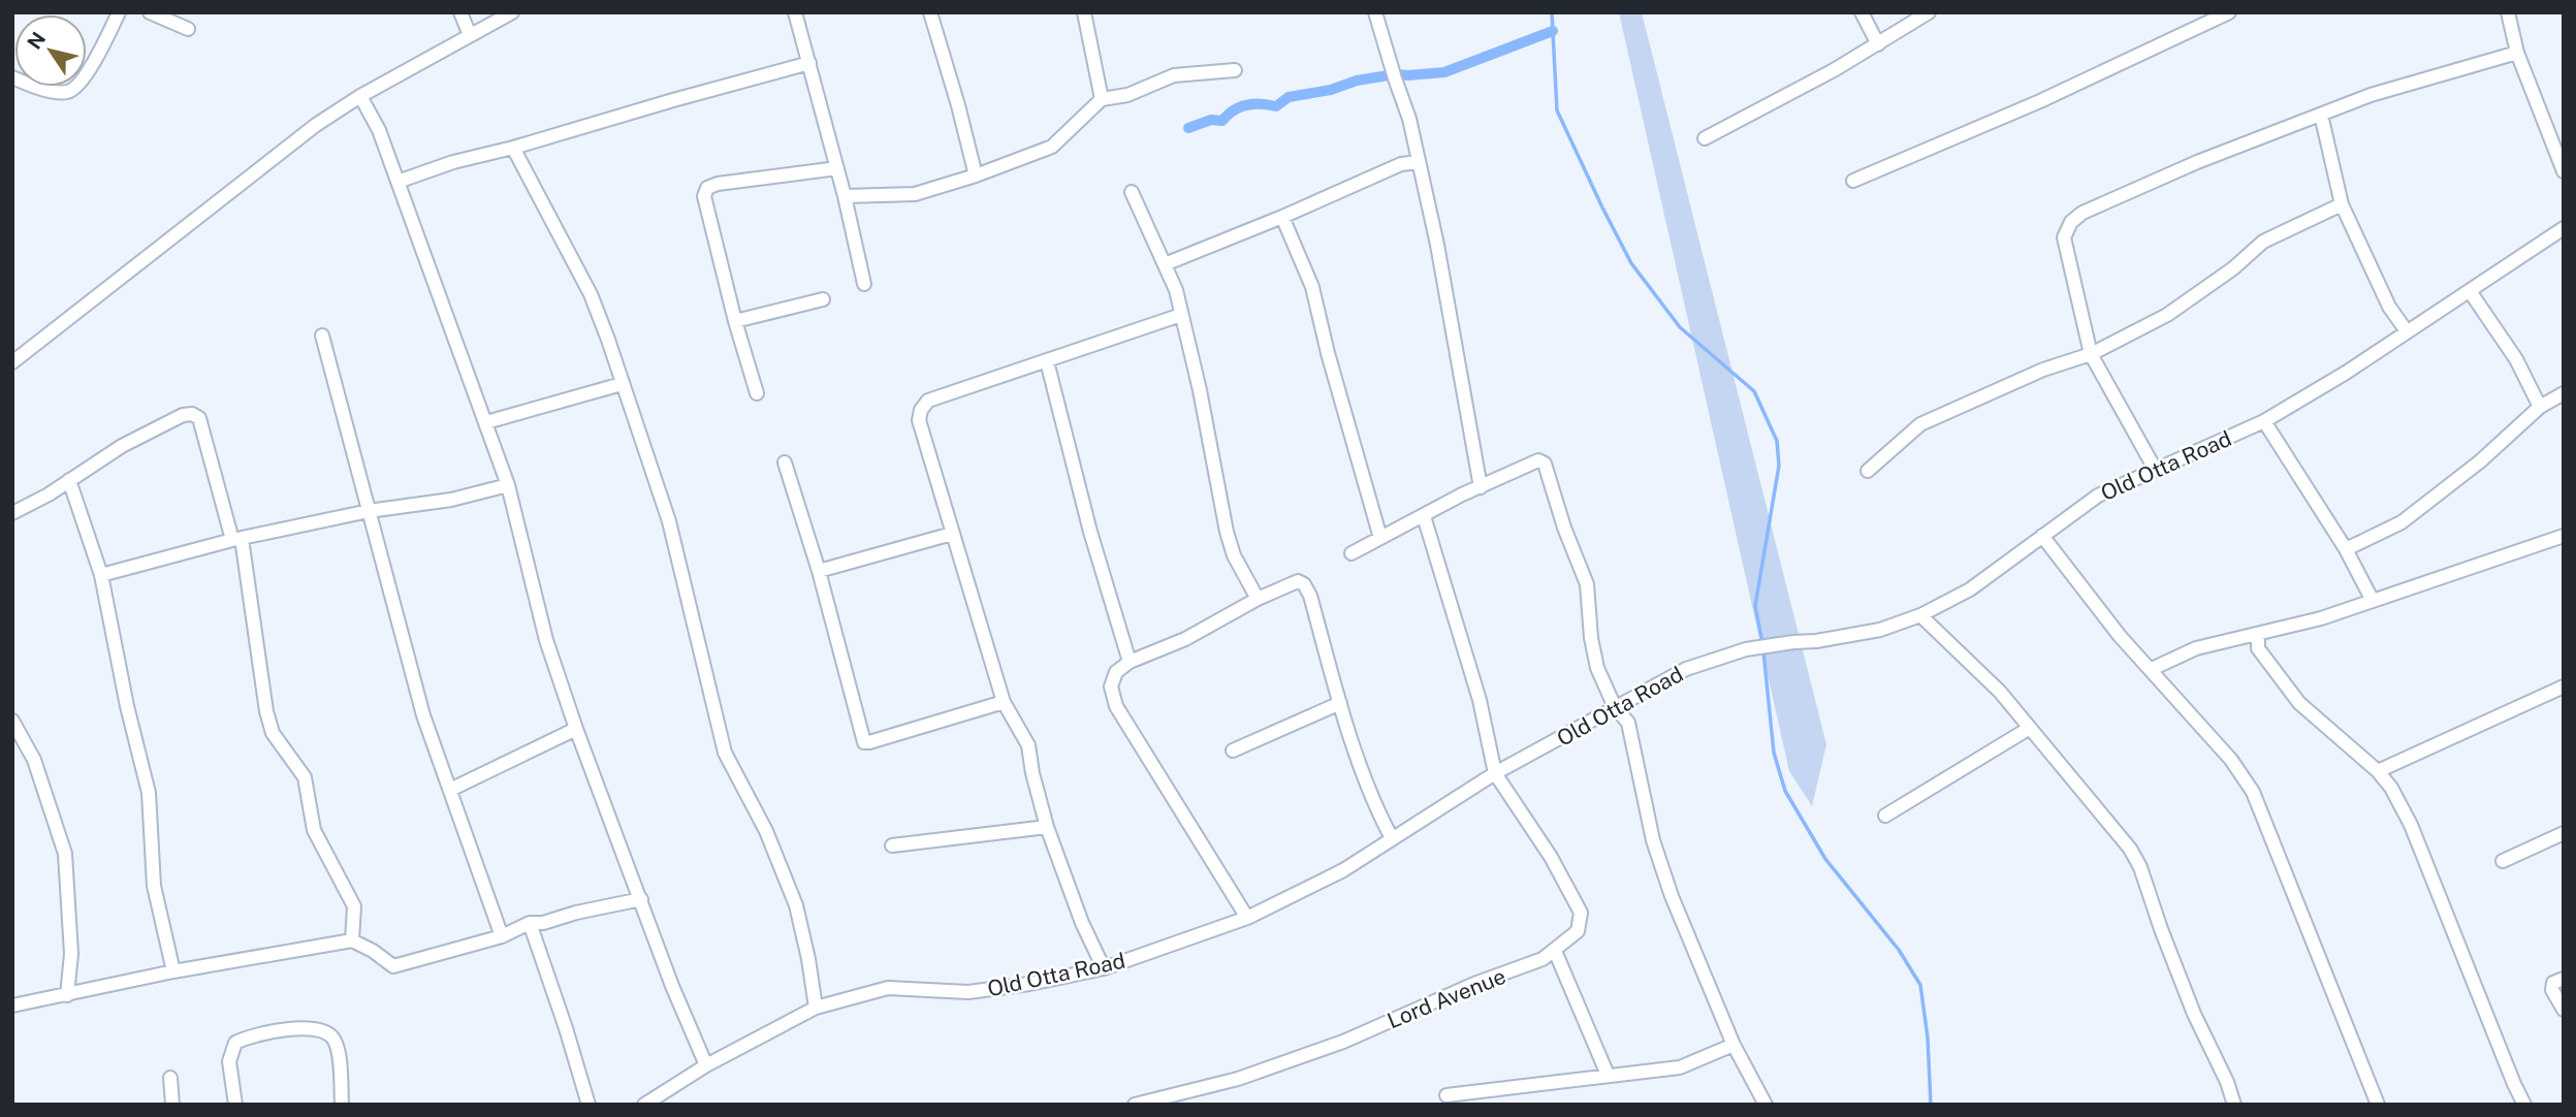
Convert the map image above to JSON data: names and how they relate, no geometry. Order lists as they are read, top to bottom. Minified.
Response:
{"streets":{"street":["Old Otta Road","Lord Avenue"]},"crossings":[["Old Otta Road","Lord Avenue"]],"north":"top left"}
